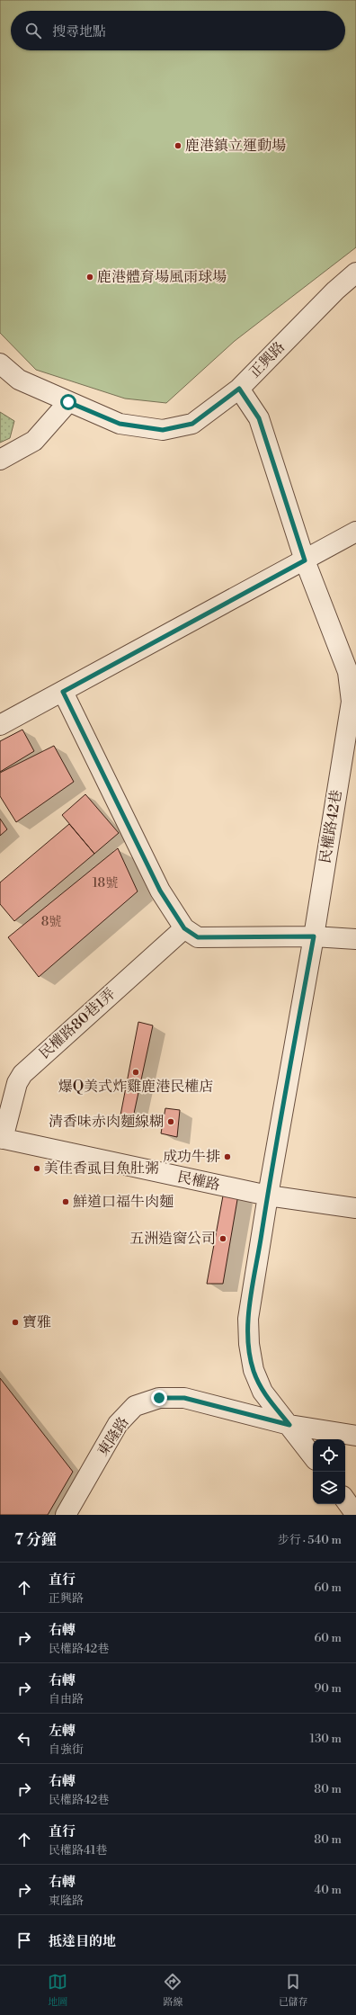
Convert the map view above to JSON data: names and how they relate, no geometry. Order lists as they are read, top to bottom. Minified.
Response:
{"streets":{"street":["正興路","民權路42巷","民權路80巷1弄","民權路","東隆路"]},"crossings":[["正興路","民權路42巷"],["民權路42巷","民權路"],["民權路42巷","東隆路"],["民權路80巷1弄","民權路"]],"places":["鹿港鎮立運動場","鹿港體育場風雨球場","爆Q美式炸雞鹿港民權店","清香味赤肉麵線糊","成功牛排","美佳香虱目魚肚粥","鮮道口福牛肉麵","五洲造窗公司","寶雅"],"house_numbers":["18號","8號"],"page":{"search":"搜尋地點","heading":["7 分鐘","步行 · 540 m"],"list":[["直行","正興路","60 m"],["右轉","民權路42巷","60 m"],["右轉","自由路","90 m"],["左轉","自強街","130 m"],["右轉","民權路42巷","80 m"],["直行","民權路41巷","80 m"],["右轉","東隆路","40 m"],"抵達目的地"],"nav":["地圖","路線","已儲存"]}}
